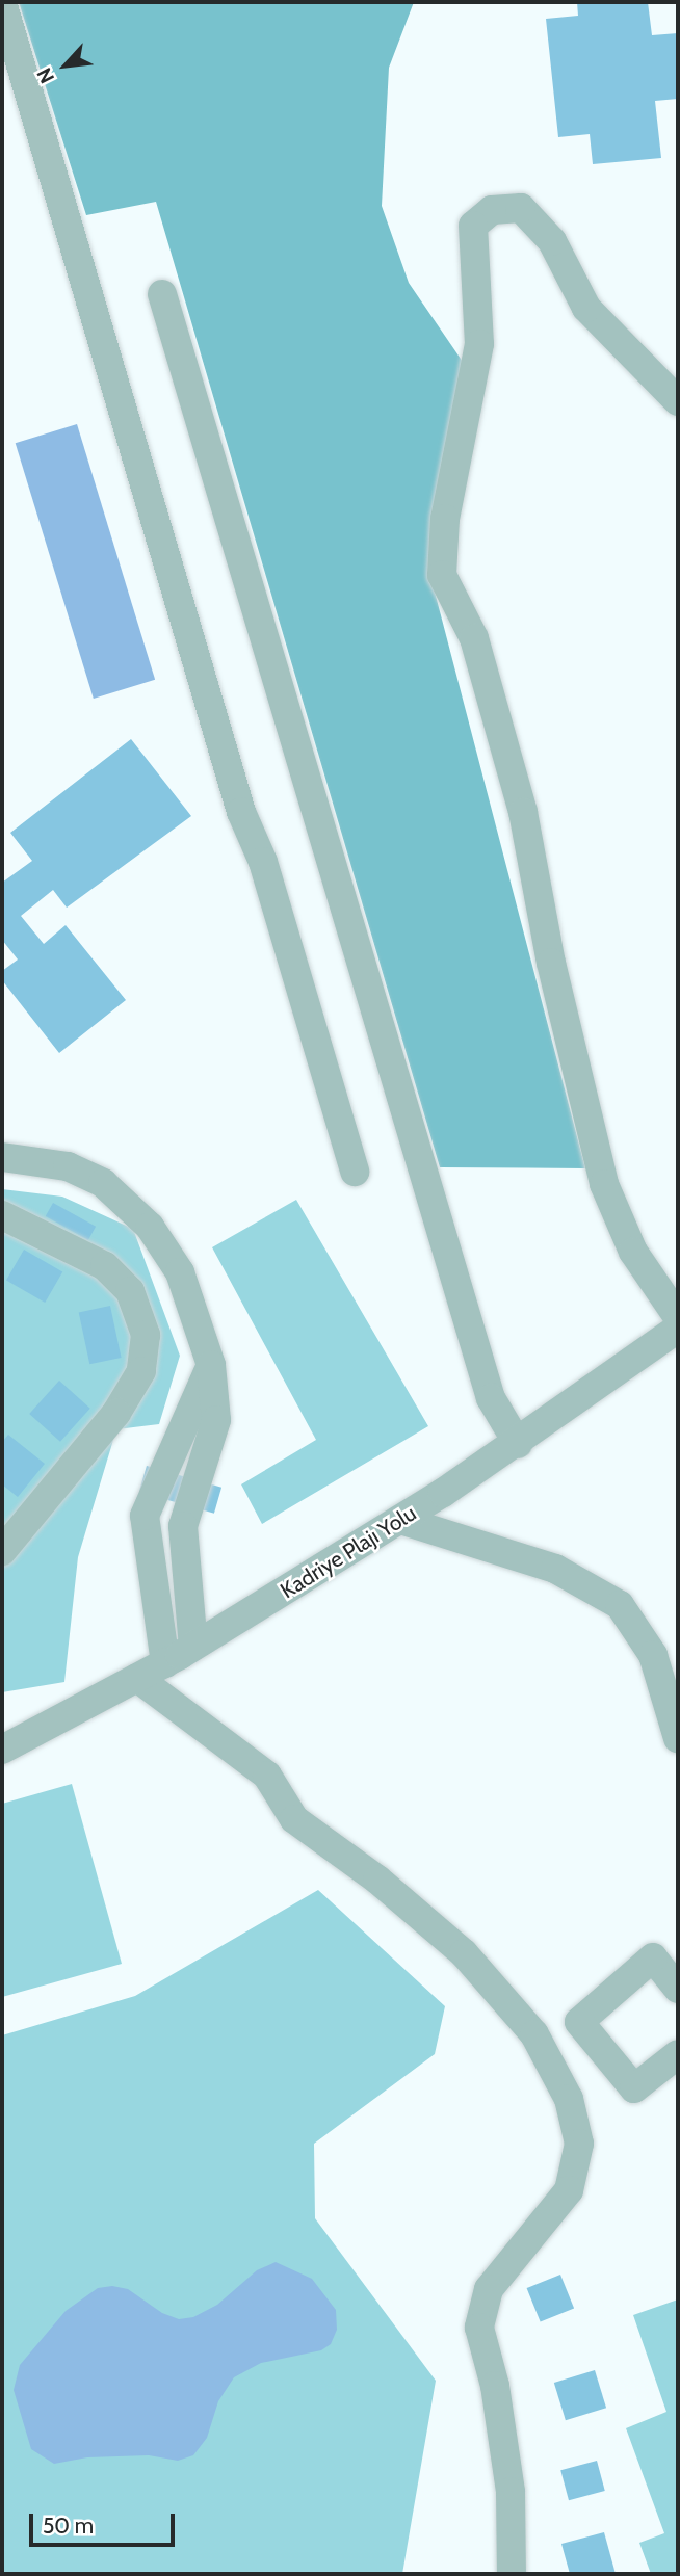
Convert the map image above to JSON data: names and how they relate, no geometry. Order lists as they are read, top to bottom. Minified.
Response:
{"streets":{"street":["Kadriye Plajı Yolu"]},"scale_bar":"50 m","north":"bottom left"}
